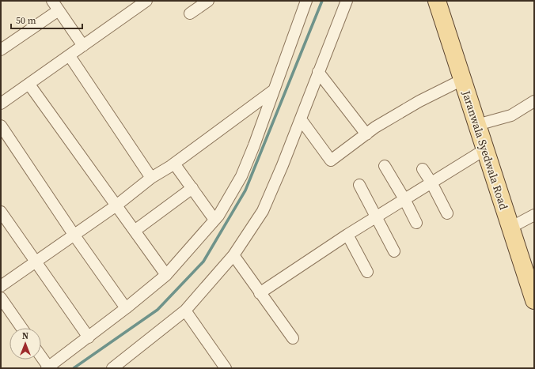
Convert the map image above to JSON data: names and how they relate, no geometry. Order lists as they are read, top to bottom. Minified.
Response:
{"streets":{"main road":["Jaranwala Syedwala Road"]},"scale_bar":"50 m","north":"top"}
